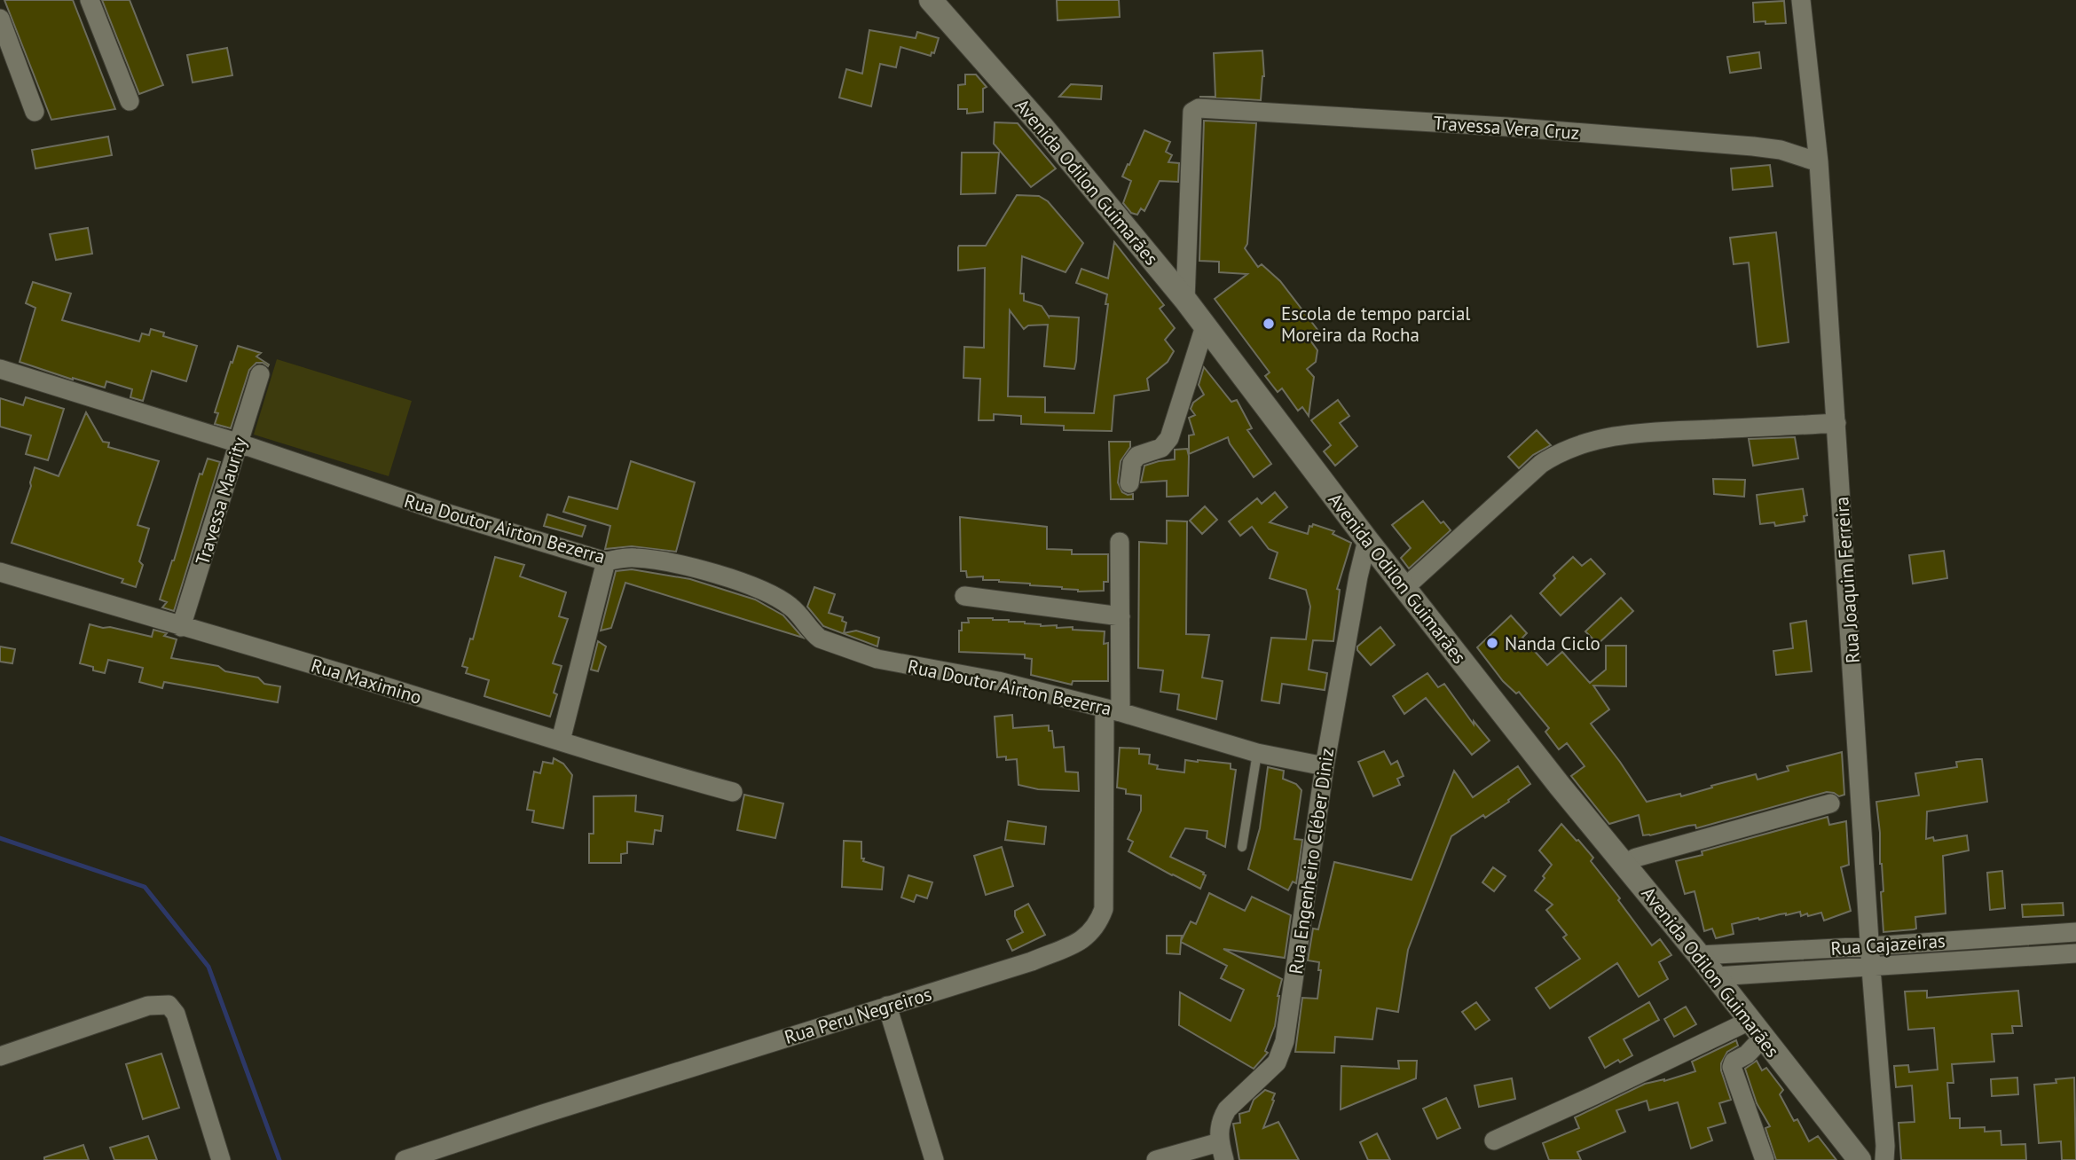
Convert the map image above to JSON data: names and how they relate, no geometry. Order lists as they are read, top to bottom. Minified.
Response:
{"streets":{"street":["Travessa Vera Cruz","Avenida Odilon Guimarães","Travessa Maurity","Rua Doutor Airton Bezerra","Rua Joaquim Ferreira","Rua Maximino","Rua Engenheiro Cléber Diniz","Rua Cajazeiras","Rua Peru Negreiros"]},"crossings":[["Travessa Vera Cruz","Avenida Odilon Guimarães"],["Travessa Vera Cruz","Rua Joaquim Ferreira"],["Avenida Odilon Guimarães","Rua Engenheiro Cléber Diniz"],["Avenida Odilon Guimarães","Rua Cajazeiras"],["Travessa Maurity","Rua Doutor Airton Bezerra"],["Travessa Maurity","Rua Maximino"],["Rua Doutor Airton Bezerra","Rua Engenheiro Cléber Diniz"],["Rua Doutor Airton Bezerra","Rua Peru Negreiros"],["Rua Joaquim Ferreira","Rua Cajazeiras"]],"places":["Escola de tempo parcial Moreira da Rocha","Nanda Ciclo"]}
